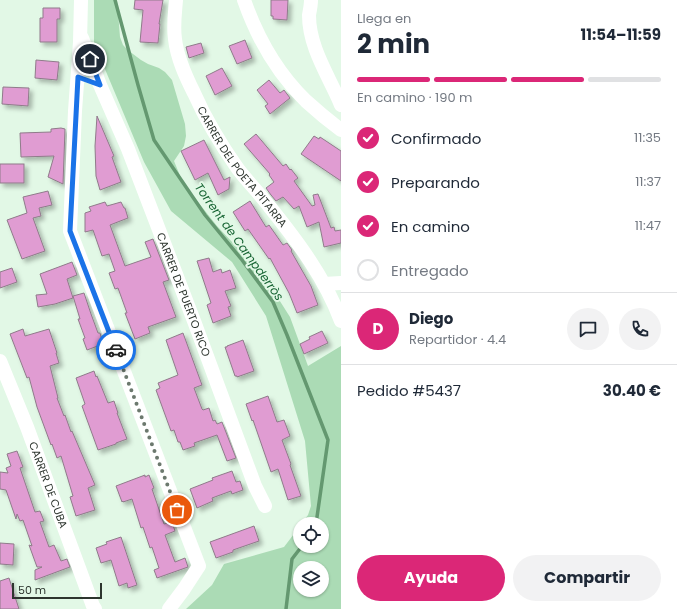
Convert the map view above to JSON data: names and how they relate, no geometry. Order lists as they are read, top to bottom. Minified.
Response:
{"streets":{"street":["CARRER DEL POETA PITARRA","CARRER DE PUERTO RICO","CARRER DE CUBA"]},"water":["Torrent de Campderròs"],"scale_bar":"50 m","page":{"heading":["2 min","Llega en","11:54–11:59"],"panel":["Diego","Repartidor · 4.4","Pedido #5437","30.40 €"],"bar":"En camino · 190 m","list":[["Confirmado","11:35"],["Preparando","11:37"],["En camino","11:47"],"Entregado"],"round":"D","buttons":["Ayuda","Compartir"],"scale":"50 m"}}
